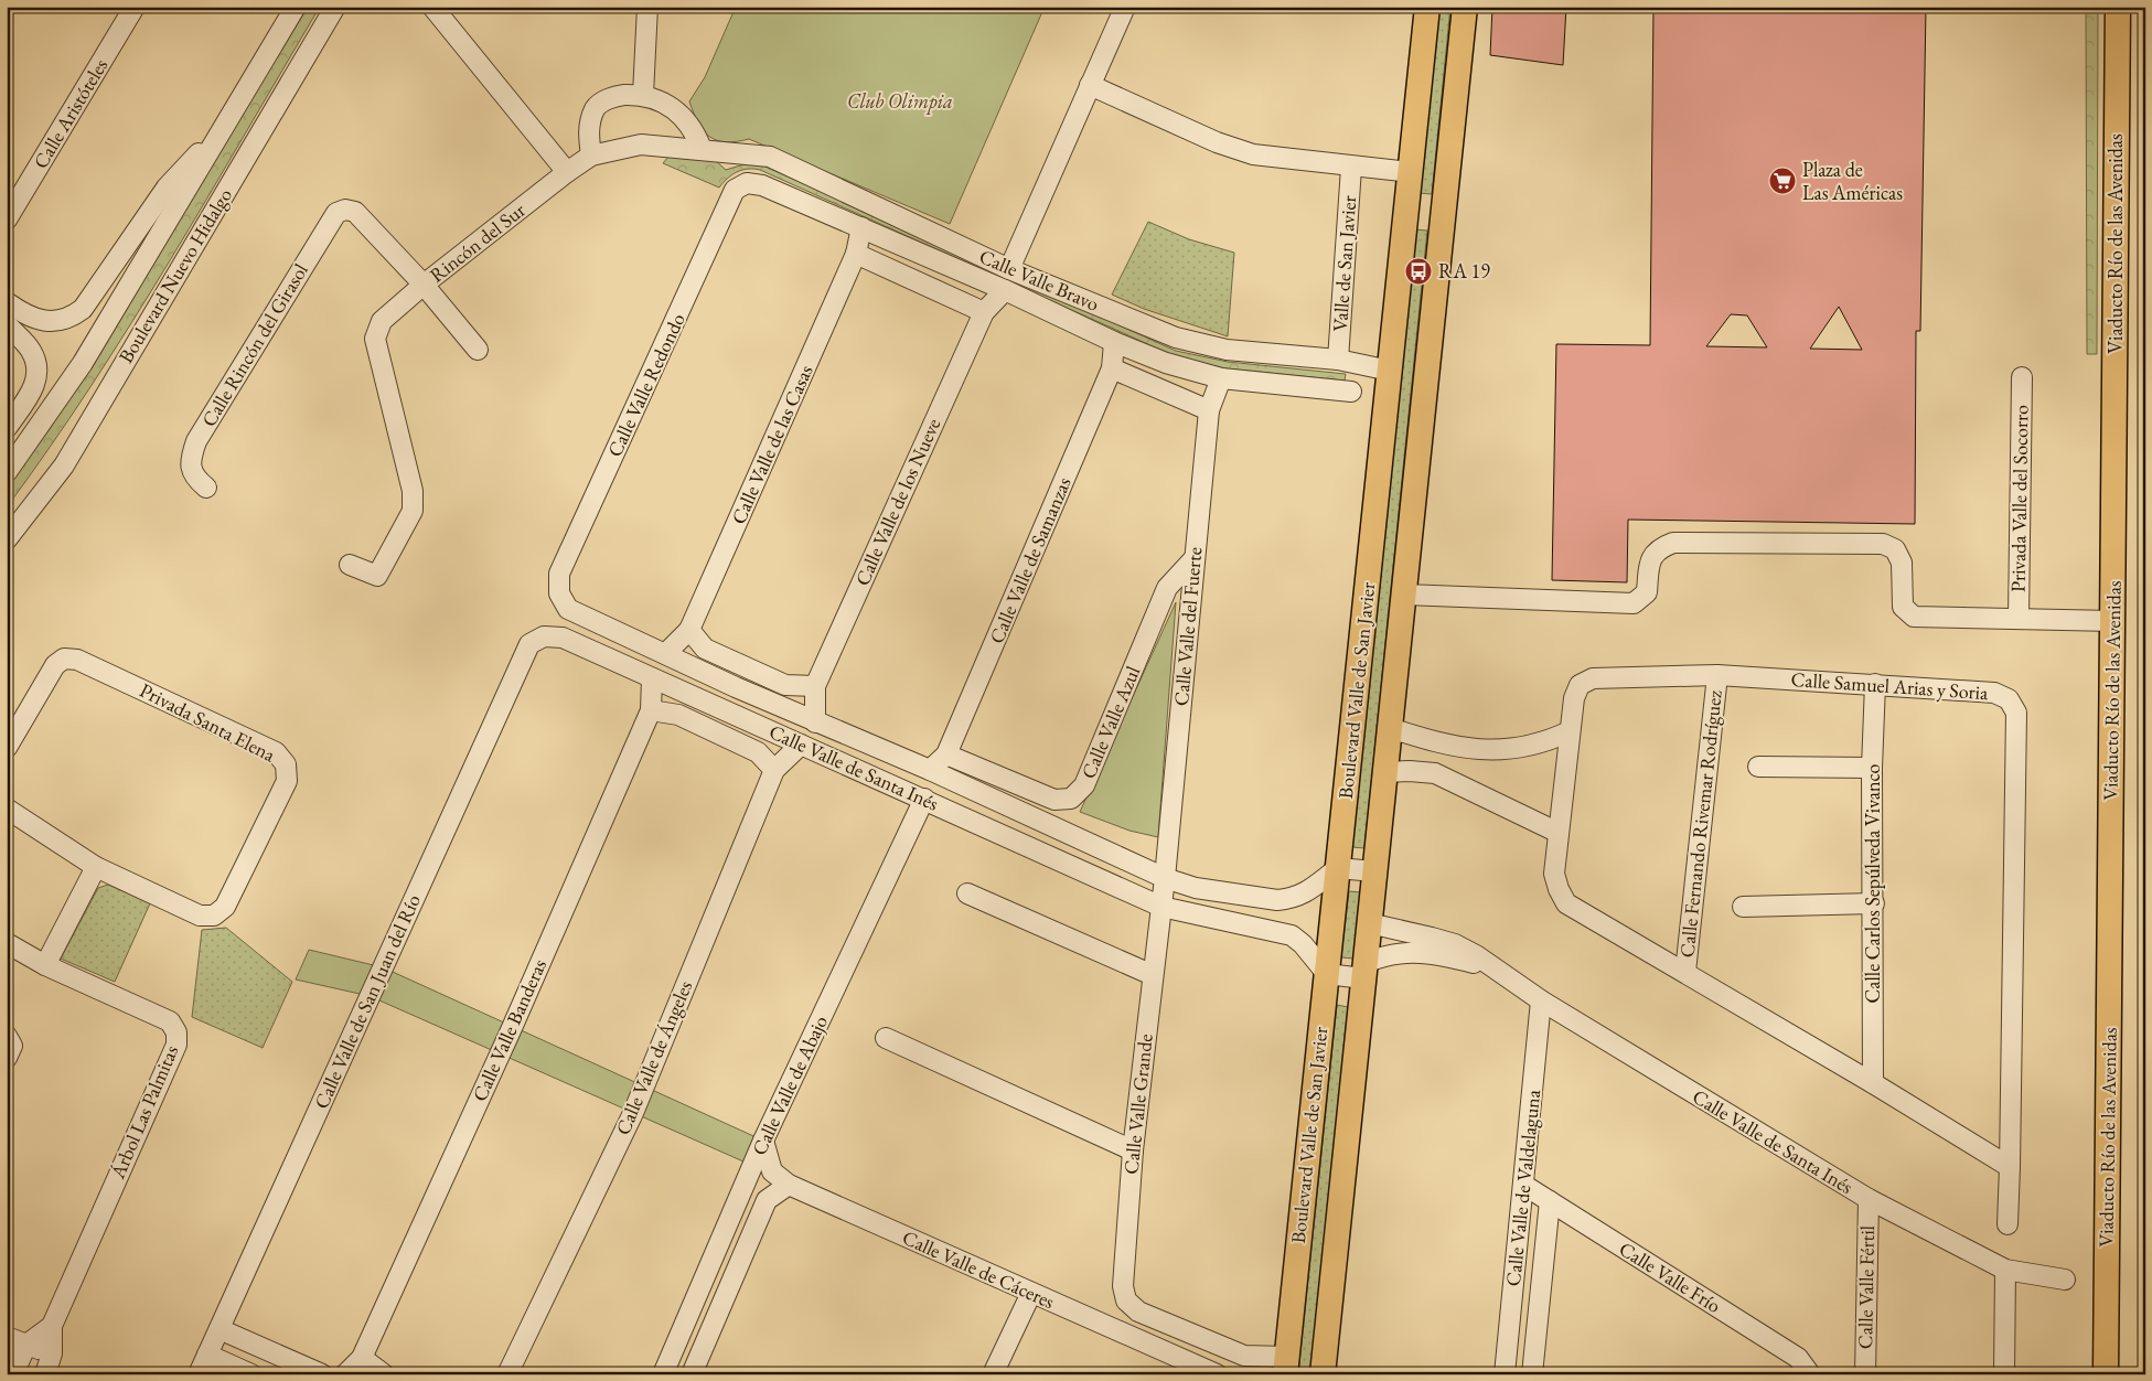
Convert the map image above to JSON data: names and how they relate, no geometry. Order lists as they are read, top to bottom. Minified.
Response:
{"streets":{"main road":["Viaducto Río de las Avenidas","Boulevard Valle de San Javier"],"street":["Calle Aristóteles","Rincón del Sur","Valle de San Javier","Boulevard Nuevo Hidalgo","Calle Valle Bravo","Calle Rincón del Girasol","Calle Valle Redondo","Calle Valle de las Casas","Privada Valle del Socorro","Calle Valle de los Nueve","Calle Valle de Samanzas","Calle Valle del Fuerte","Calle Samuel Arias y Soria","Privada Santa Elena","Calle Valle Azul","Calle Valle de Santa Inés","Calle Fernando Rivemar Rodríguez","Calle Carlos Sepúlveda Vivanco","Calle Valle de San Juan del Río","Calle Valle Banderas","Calle Valle de Ángeles","Calle Valle de Abajo","Calle Valle Grande","Árbol Las Palmitas","Calle Valle de Valdelaguna","Calle Valle de Cáceres","Calle Valle Frío","Calle Valle Fértil"]},"crossings":[["Rincón del Sur","Calle Valle Bravo"],["Rincón del Sur","Calle Rincón del Girasol"],["Valle de San Javier","Calle Valle Bravo"],["Calle Valle Bravo","Calle Valle Redondo"],["Calle Valle Bravo","Calle Valle de las Casas"],["Calle Valle Bravo","Calle Valle de los Nueve"],["Calle Valle Bravo","Calle Valle de Samanzas"],["Calle Valle Bravo","Calle Valle del Fuerte"],["Calle Valle Bravo","Boulevard Valle de San Javier"],["Calle Valle Redondo","Calle Valle de Santa Inés"],["Calle Valle de las Casas","Calle Valle de Santa Inés"],["Calle Valle de los Nueve","Calle Valle de Santa Inés"],["Calle Valle de Samanzas","Calle Valle Azul"],["Calle Valle de Samanzas","Calle Valle de Santa Inés"],["Calle Valle del Fuerte","Calle Valle Azul"],["Calle Valle del Fuerte","Calle Valle de Santa Inés"],["Calle Valle del Fuerte","Calle Valle Grande"],["Calle Samuel Arias y Soria","Calle Fernando Rivemar Rodríguez"],["Calle Samuel Arias y Soria","Calle Carlos Sepúlveda Vivanco"],["Boulevard Valle de San Javier","Calle Valle de Santa Inés"],["Boulevard Valle de San Javier","Calle Valle Grande"],["Calle Valle de Santa Inés","Calle Valle de San Juan del Río"],["Calle Valle de Santa Inés","Calle Valle Banderas"],["Calle Valle de Santa Inés","Calle Valle de Ángeles"],["Calle Valle de Santa Inés","Calle Valle de Abajo"],["Calle Valle de Santa Inés","Calle Valle Grande"],["Calle Valle de Santa Inés","Calle Valle de Valdelaguna"],["Calle Valle de Santa Inés","Calle Valle Fértil"],["Calle Valle de Abajo","Calle Valle de Cáceres"],["Calle Valle de Valdelaguna","Calle Valle Frío"]],"parks":["Club Olimpia"],"places":{"supermarket":["Plaza de Las Américas"],"bus stop":["RA 19"]}}
